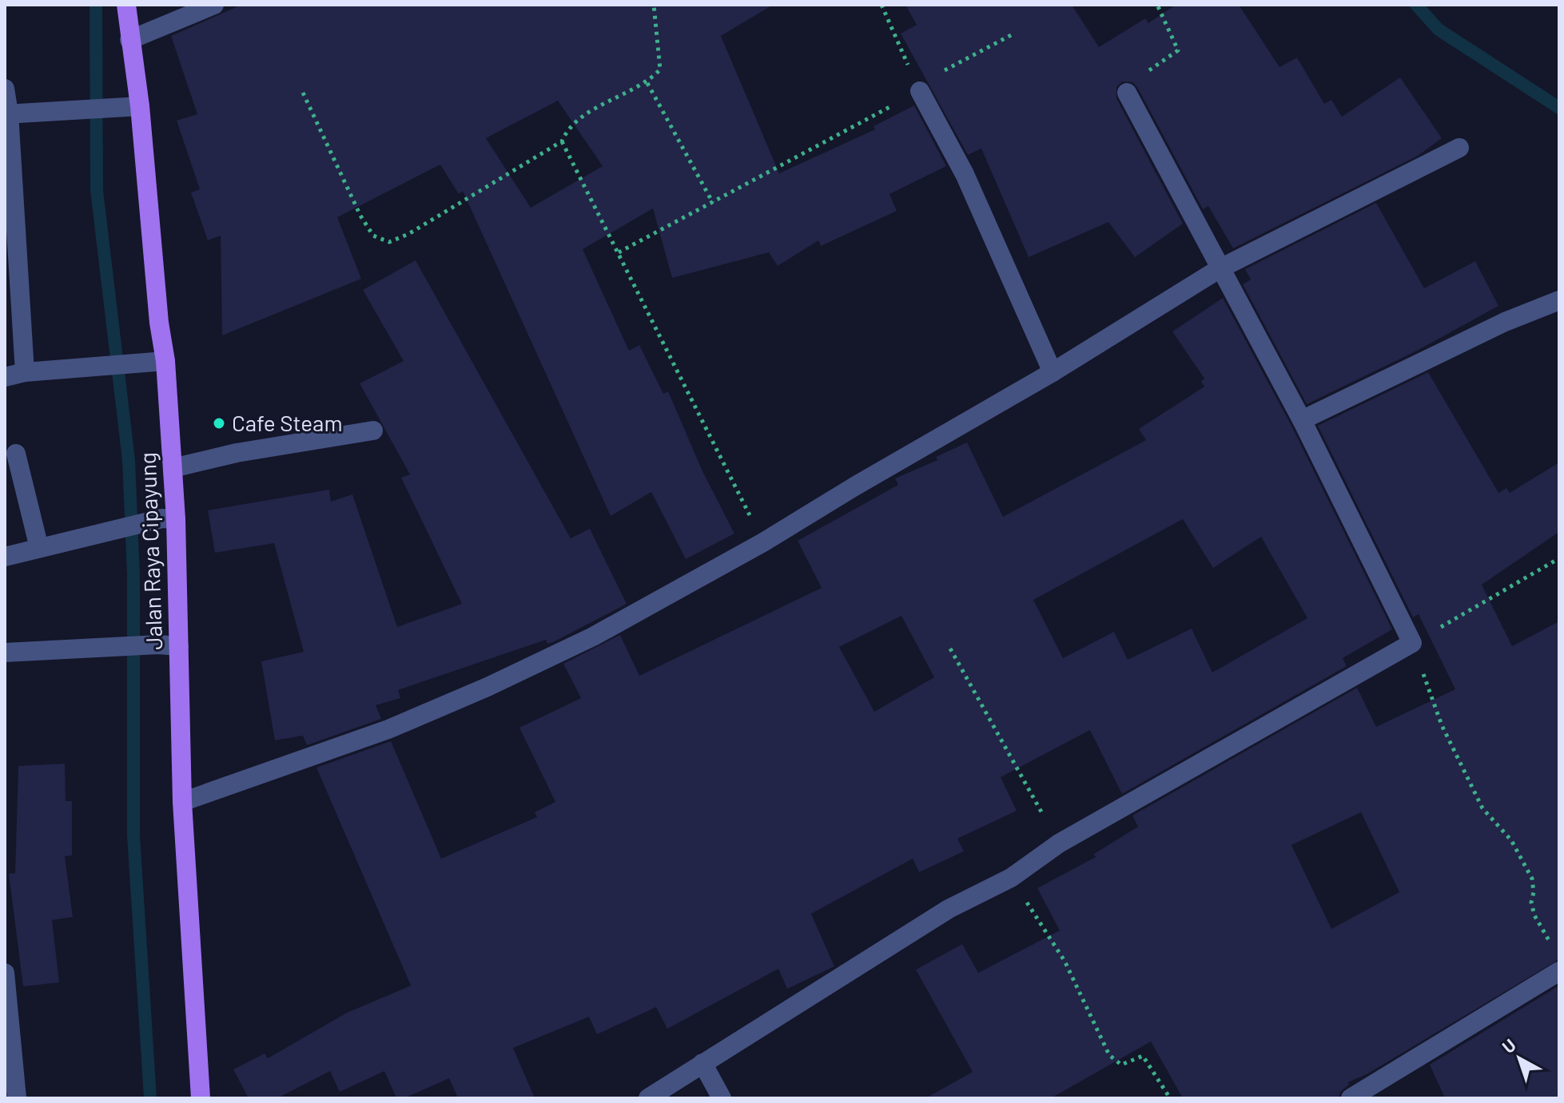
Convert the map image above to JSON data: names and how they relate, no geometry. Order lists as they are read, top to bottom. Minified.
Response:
{"streets":{"main road":["Jalan Raya Cipayung"]},"places":["Cafe Steam"],"north":"top left"}
